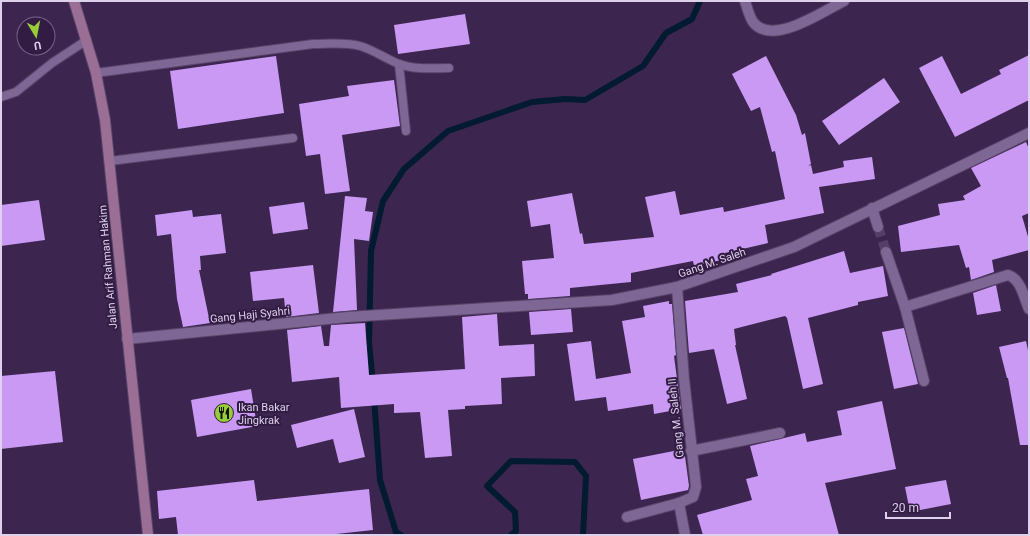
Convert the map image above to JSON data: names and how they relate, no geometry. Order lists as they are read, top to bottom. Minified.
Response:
{"streets":{"street":["Gang M. Saleh","Jalan Arif Rahman Hakim","Gang Haji Syahri","Gang M. Saleh II"]},"crossings":[["Gang M. Saleh","Gang Haji Syahri"],["Gang M. Saleh","Gang M. Saleh II"],["Jalan Arif Rahman Hakim","Gang Haji Syahri"]],"places":{"restaurant":["Ikan Bakar Jingkrak"]},"scale_bar":"20 m","north":"bottom"}
